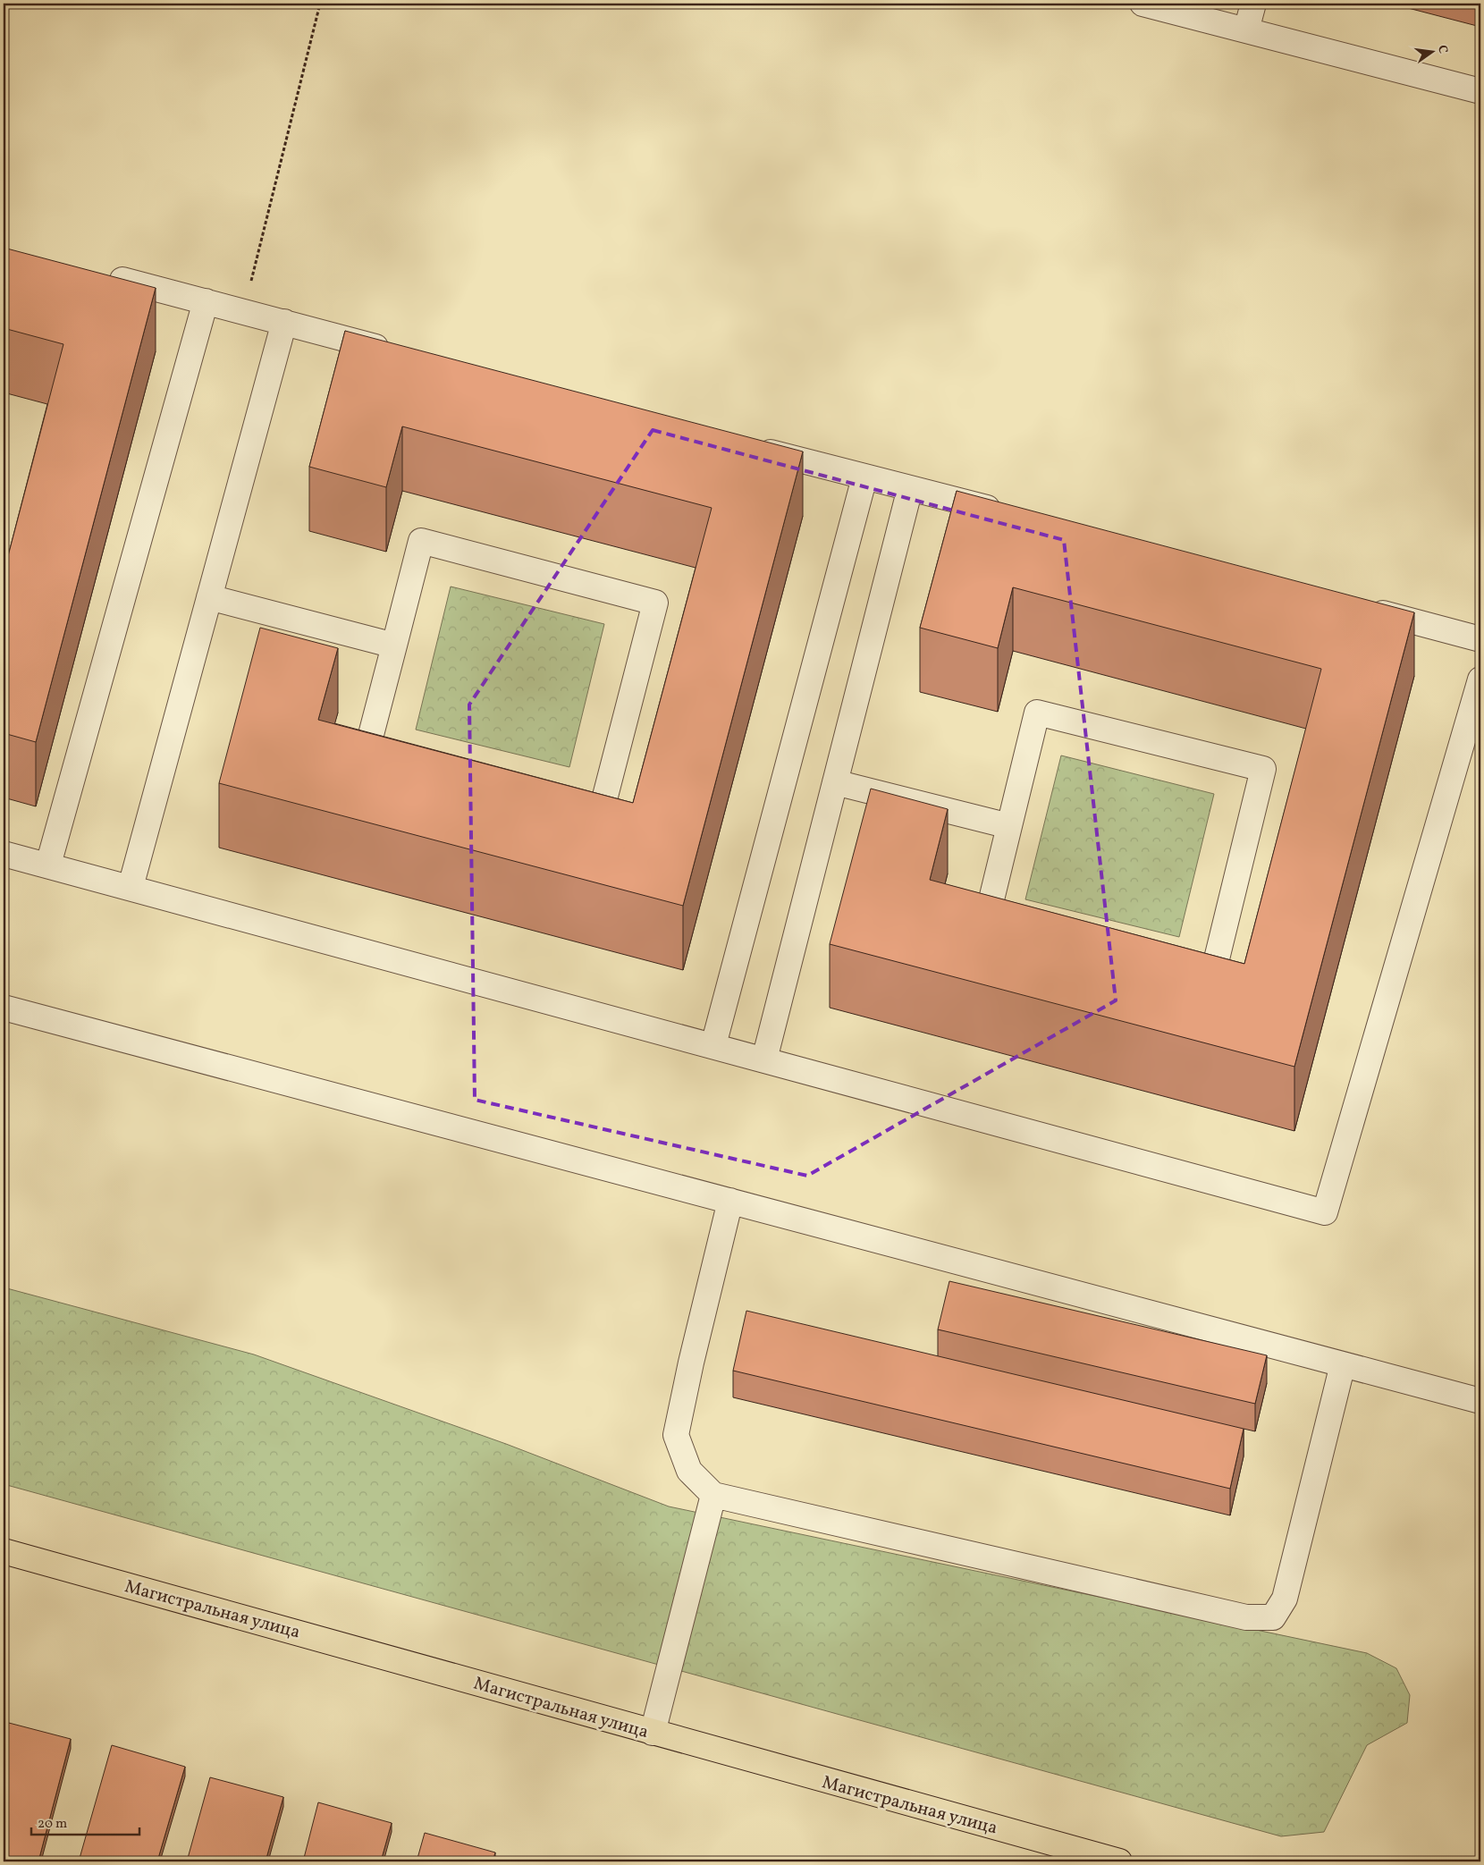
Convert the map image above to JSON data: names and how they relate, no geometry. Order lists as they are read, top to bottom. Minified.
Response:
{"streets":{"main road":["Магистральная улица"]},"scale_bar":"20 m","north":"right"}
